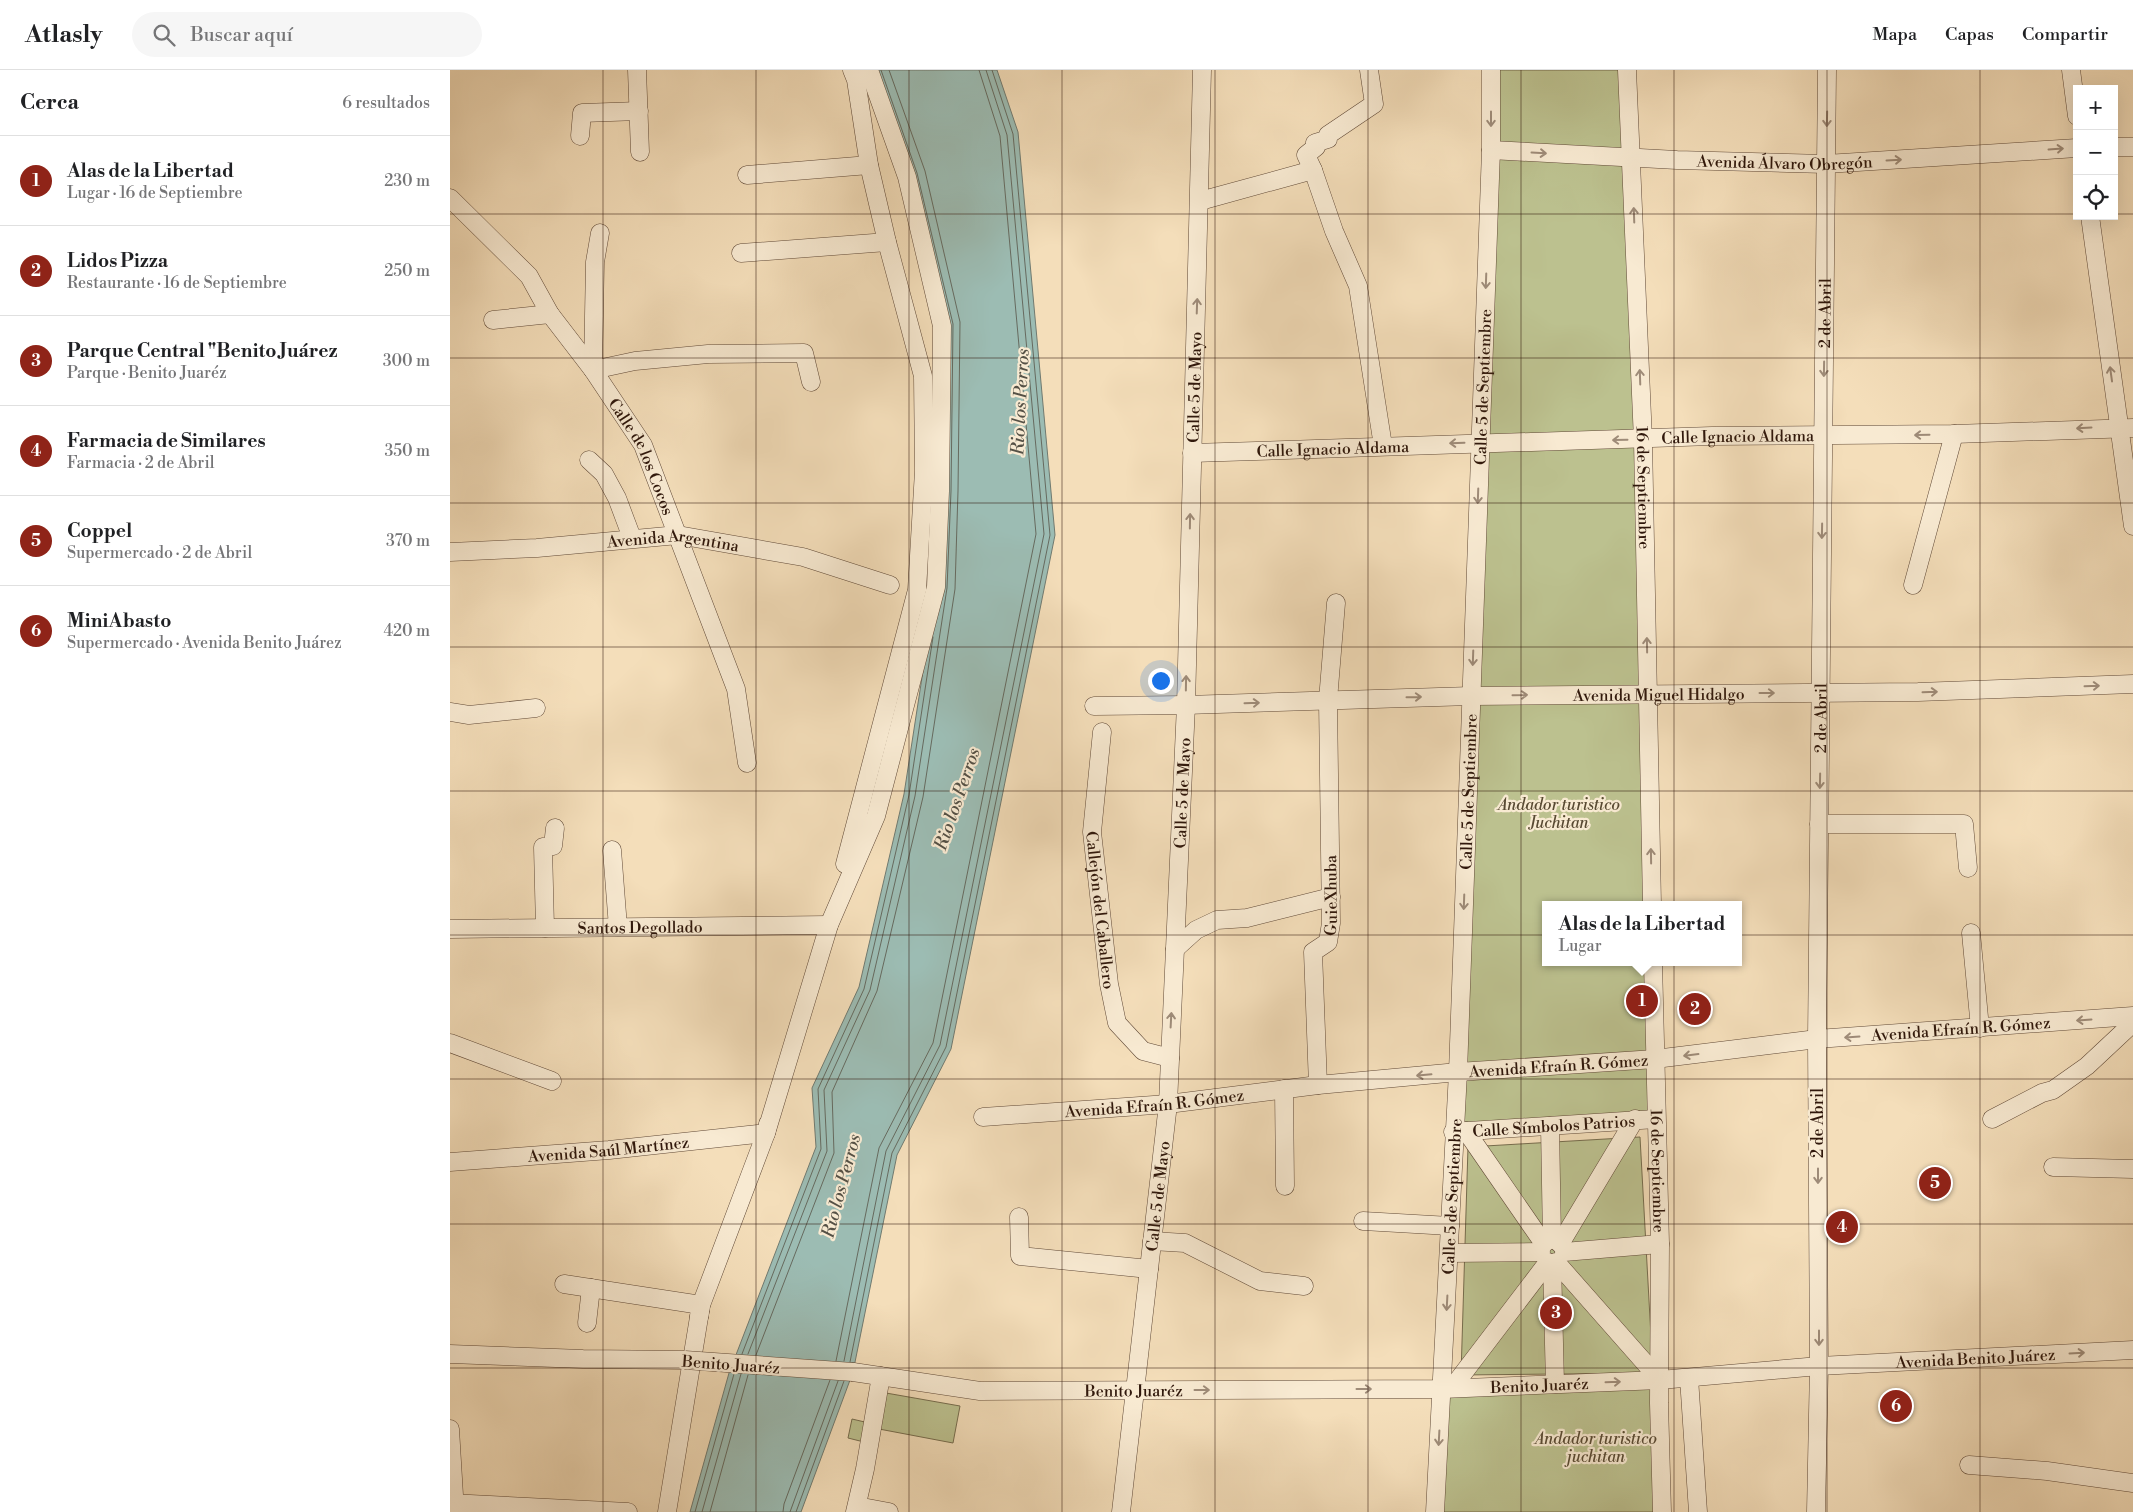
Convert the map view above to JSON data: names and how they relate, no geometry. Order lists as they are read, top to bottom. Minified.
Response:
{"streets":{"street":["Avenida Álvaro Obregón","2 de Abril","Calle 5 de Septiembre","Calle 5 de Mayo","Calle Ignacio Aldama","Calle de los Cocos","16 de Septiembre","Avenida Argentina","Avenida Miguel Hidalgo","GuieXhuba","Callejón del Caballero","Santos Degollado","Avenida Efraín R. Gómez","Calle Símbolos Patrios","Avenida Saúl Martínez","Avenida Benito Juárez","Benito Juaréz"]},"crossings":[["Avenida Álvaro Obregón","2 de Abril"],["Avenida Álvaro Obregón","Calle 5 de Septiembre"],["Avenida Álvaro Obregón","16 de Septiembre"],["2 de Abril","Calle Ignacio Aldama"],["2 de Abril","Avenida Miguel Hidalgo"],["2 de Abril","Avenida Efraín R. Gómez"],["2 de Abril","Avenida Benito Juárez"],["2 de Abril","Benito Juaréz"],["Calle 5 de Septiembre","Calle Ignacio Aldama"],["Calle 5 de Septiembre","Avenida Miguel Hidalgo"],["Calle 5 de Septiembre","Avenida Efraín R. Gómez"],["Calle 5 de Septiembre","Calle Símbolos Patrios"],["Calle 5 de Septiembre","Benito Juaréz"],["Calle 5 de Mayo","Calle Ignacio Aldama"],["Calle 5 de Mayo","Avenida Miguel Hidalgo"],["Calle 5 de Mayo","Callejón del Caballero"],["Calle 5 de Mayo","Avenida Efraín R. Gómez"],["Calle 5 de Mayo","Benito Juaréz"],["Calle Ignacio Aldama","16 de Septiembre"],["Calle de los Cocos","Avenida Argentina"],["16 de Septiembre","Avenida Miguel Hidalgo"],["16 de Septiembre","Avenida Efraín R. Gómez"],["16 de Septiembre","Calle Símbolos Patrios"],["16 de Septiembre","Benito Juaréz"],["Avenida Miguel Hidalgo","GuieXhuba"],["GuieXhuba","Avenida Efraín R. Gómez"],["Avenida Benito Juárez","Benito Juaréz"]],"one_way":["Avenida Álvaro Obregón","2 de Abril","Calle 5 de Septiembre","Calle 5 de Mayo","Calle Ignacio Aldama","16 de Septiembre","Avenida Miguel Hidalgo","Avenida Efraín R. Gómez"],"water":["Rio los Perros"],"parks":["Andador turistico Juchitan","Andador turistico juchitan"],"page":{"header":"Atlasly","search":"Buscar aquí","nav":["Mapa","Capas","Compartir"],"heading":["Cerca","6 resultados"],"map_buttons":["+","−"],"list":[{"mark":"1","name":"Alas de la Libertad","note":"Lugar · 16 de Septiembre","value":"230 m"},{"mark":"2","name":"Lidos Pizza","note":"Restaurante · 16 de Septiembre","value":"250 m"},{"mark":"3","name":"Parque Central \"Benito Juárez","note":"Parque · Benito Juaréz","value":"300 m"},{"mark":"4","name":"Farmacia de Similares","note":"Farmacia · 2 de Abril","value":"350 m"},{"mark":"5","name":"Coppel","note":"Supermercado · 2 de Abril","value":"370 m"},{"mark":"6","name":"MiniAbasto","note":"Supermercado · Avenida Benito Juárez","value":"420 m"}],"popup":["Alas de la Libertad","Lugar"],"pins":["1","2","5","4","3","6"]}}
